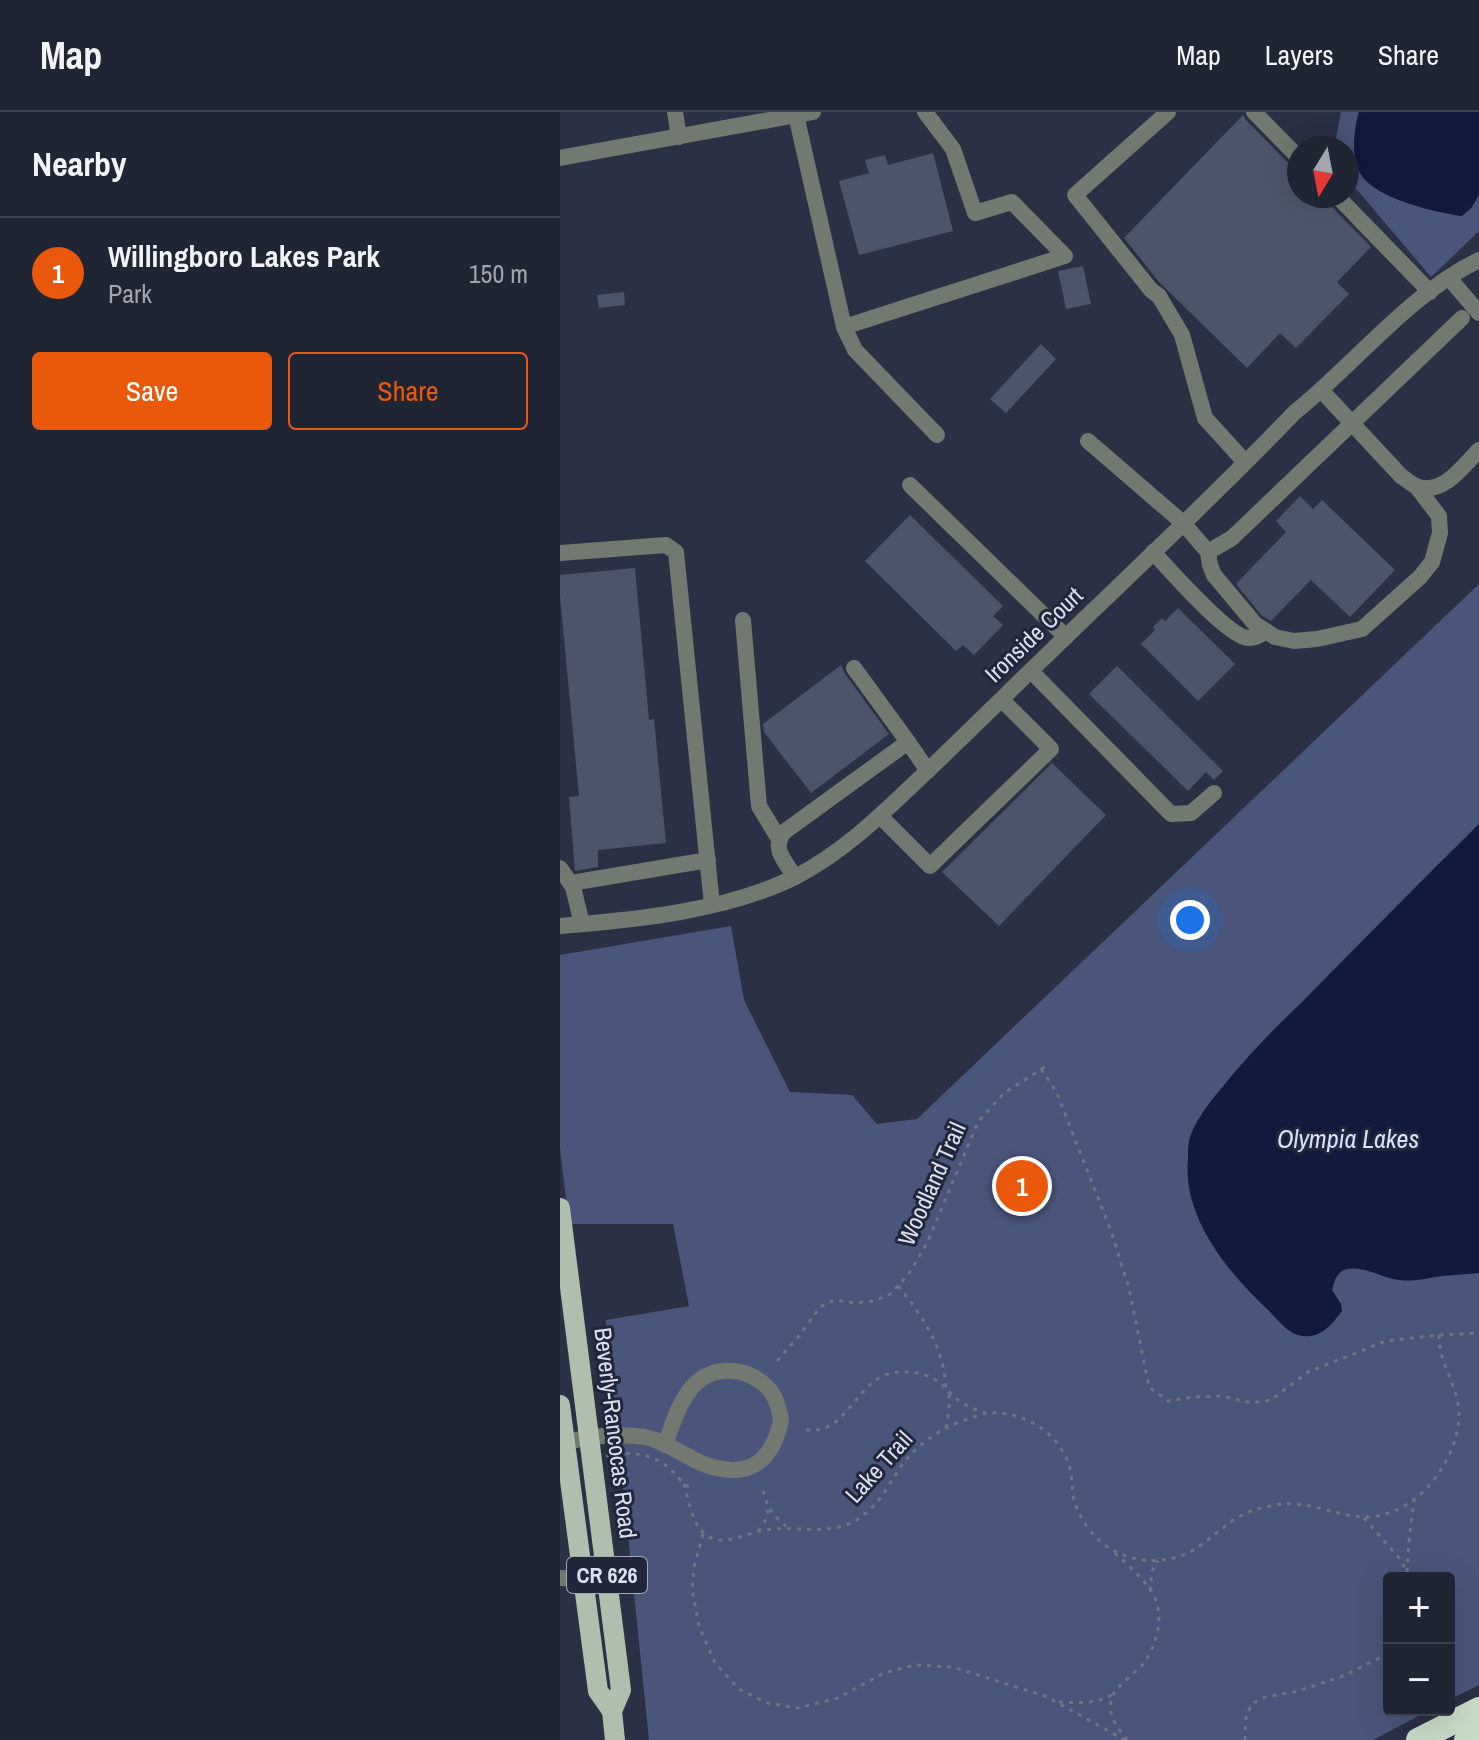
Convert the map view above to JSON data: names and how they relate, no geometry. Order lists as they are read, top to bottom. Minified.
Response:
{"streets":{"main road":["Beverly-Rancocas Road","CR 626"],"street":["Ironside Court"],"path":["Woodland Trail","Lake Trail"]},"crossings":[["Woodland Trail","Lake Trail"]],"water":["Olympia Lakes"],"north":"bottom","page":{"header":"Map","nav":["Map","Layers","Share"],"heading":"Nearby","list":[{"mark":"1","name":"Willingboro Lakes Park","note":"Park","value":"150 m"}],"buttons":["Save","Share"],"pins":"1","map_buttons":["+","−"]}}
